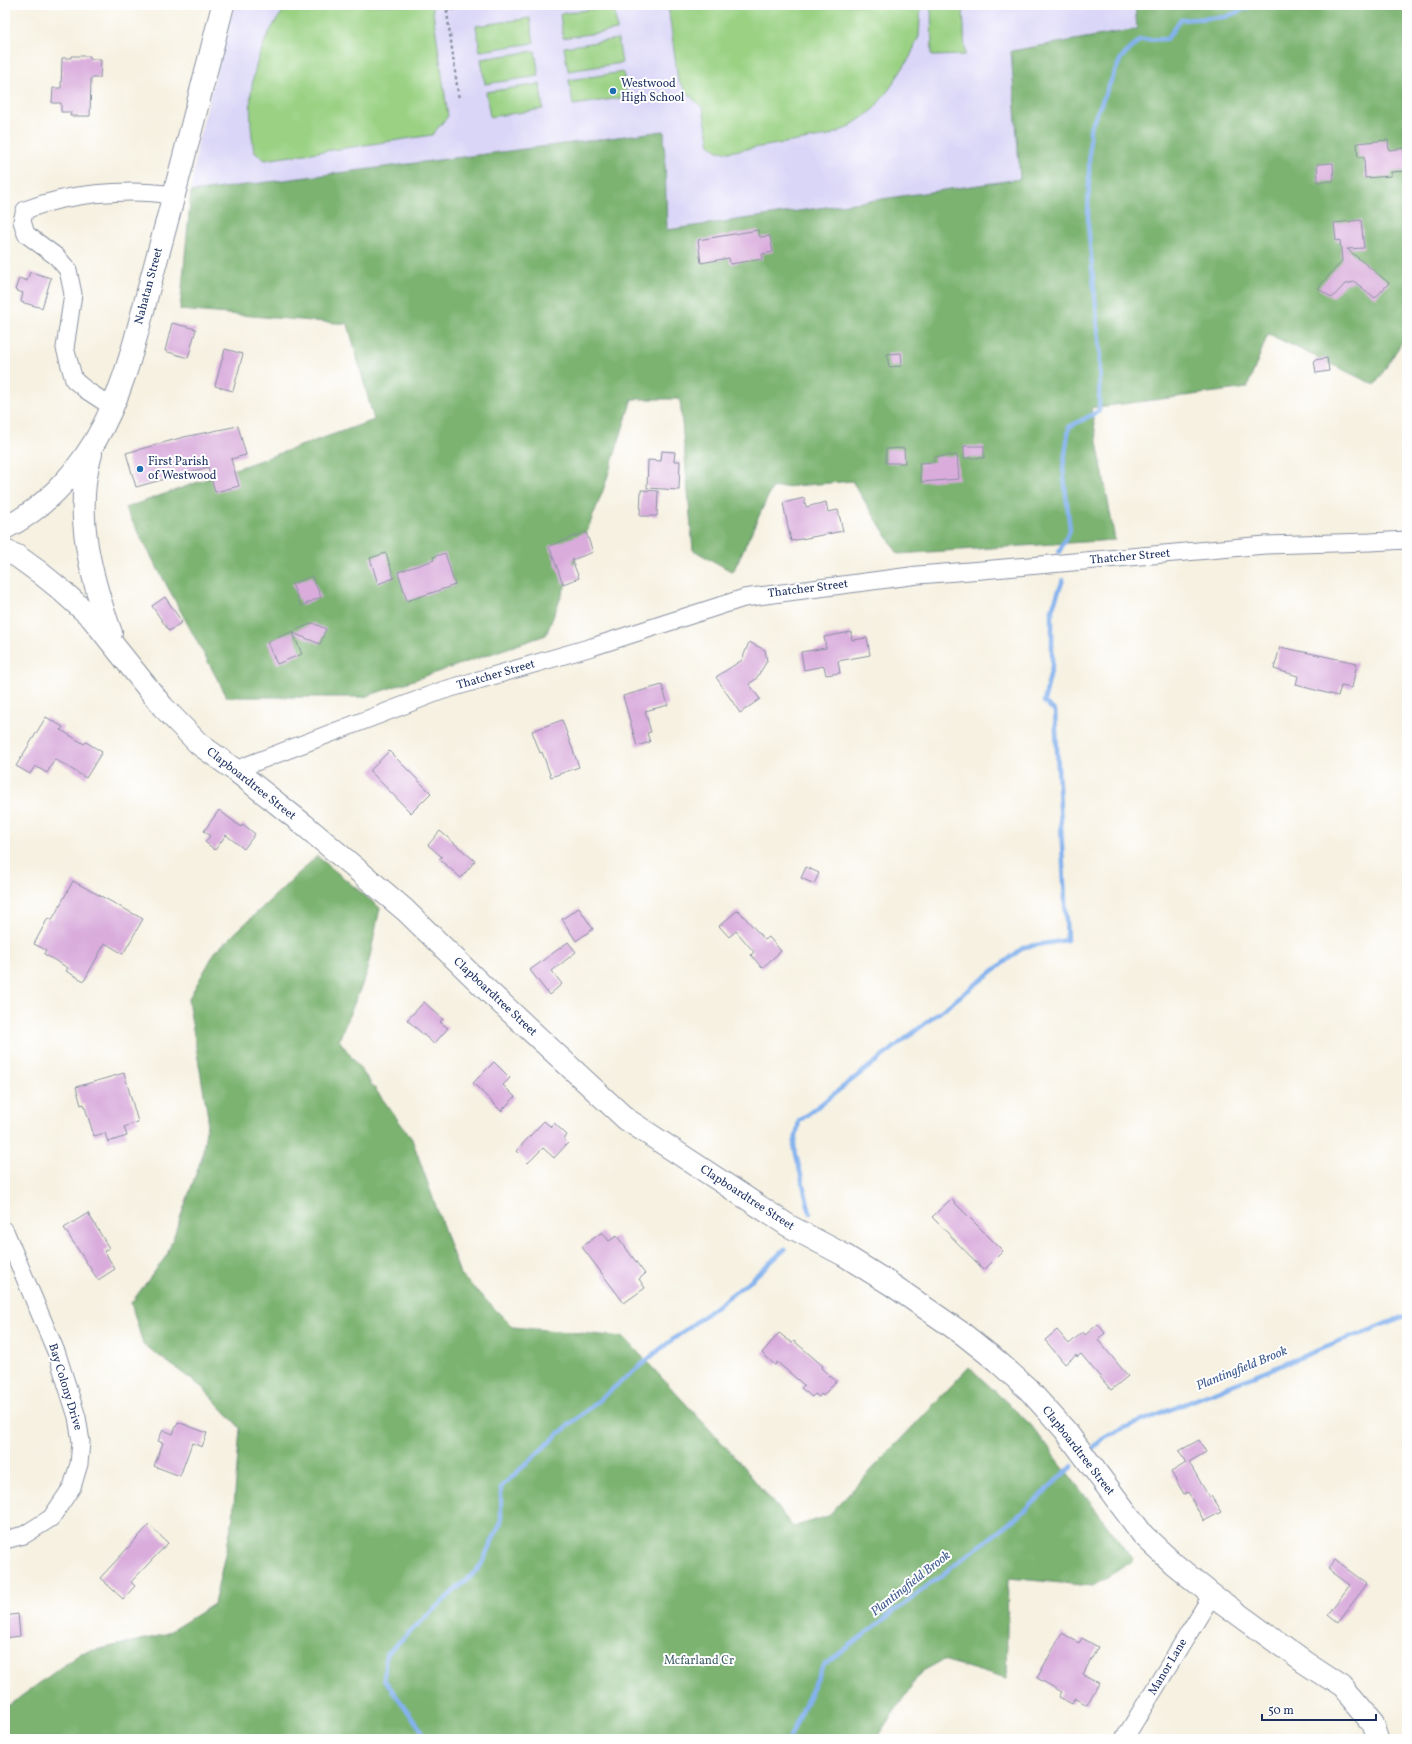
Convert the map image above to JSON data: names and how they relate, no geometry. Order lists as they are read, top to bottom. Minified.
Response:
{"streets":{"main road":["Nahatan Street","Clapboardtree Street"],"street":["Thatcher Street","Bay Colony Drive","Manor Lane"]},"crossings":[["Nahatan Street","Clapboardtree Street"],["Thatcher Street","Clapboardtree Street"],["Clapboardtree Street","Manor Lane"]],"water":["Plantingfield Brook"],"parks":["Mcfarland Cr"],"places":["Westwood High School","First Parish of Westwood"],"scale_bar":"50 m"}
